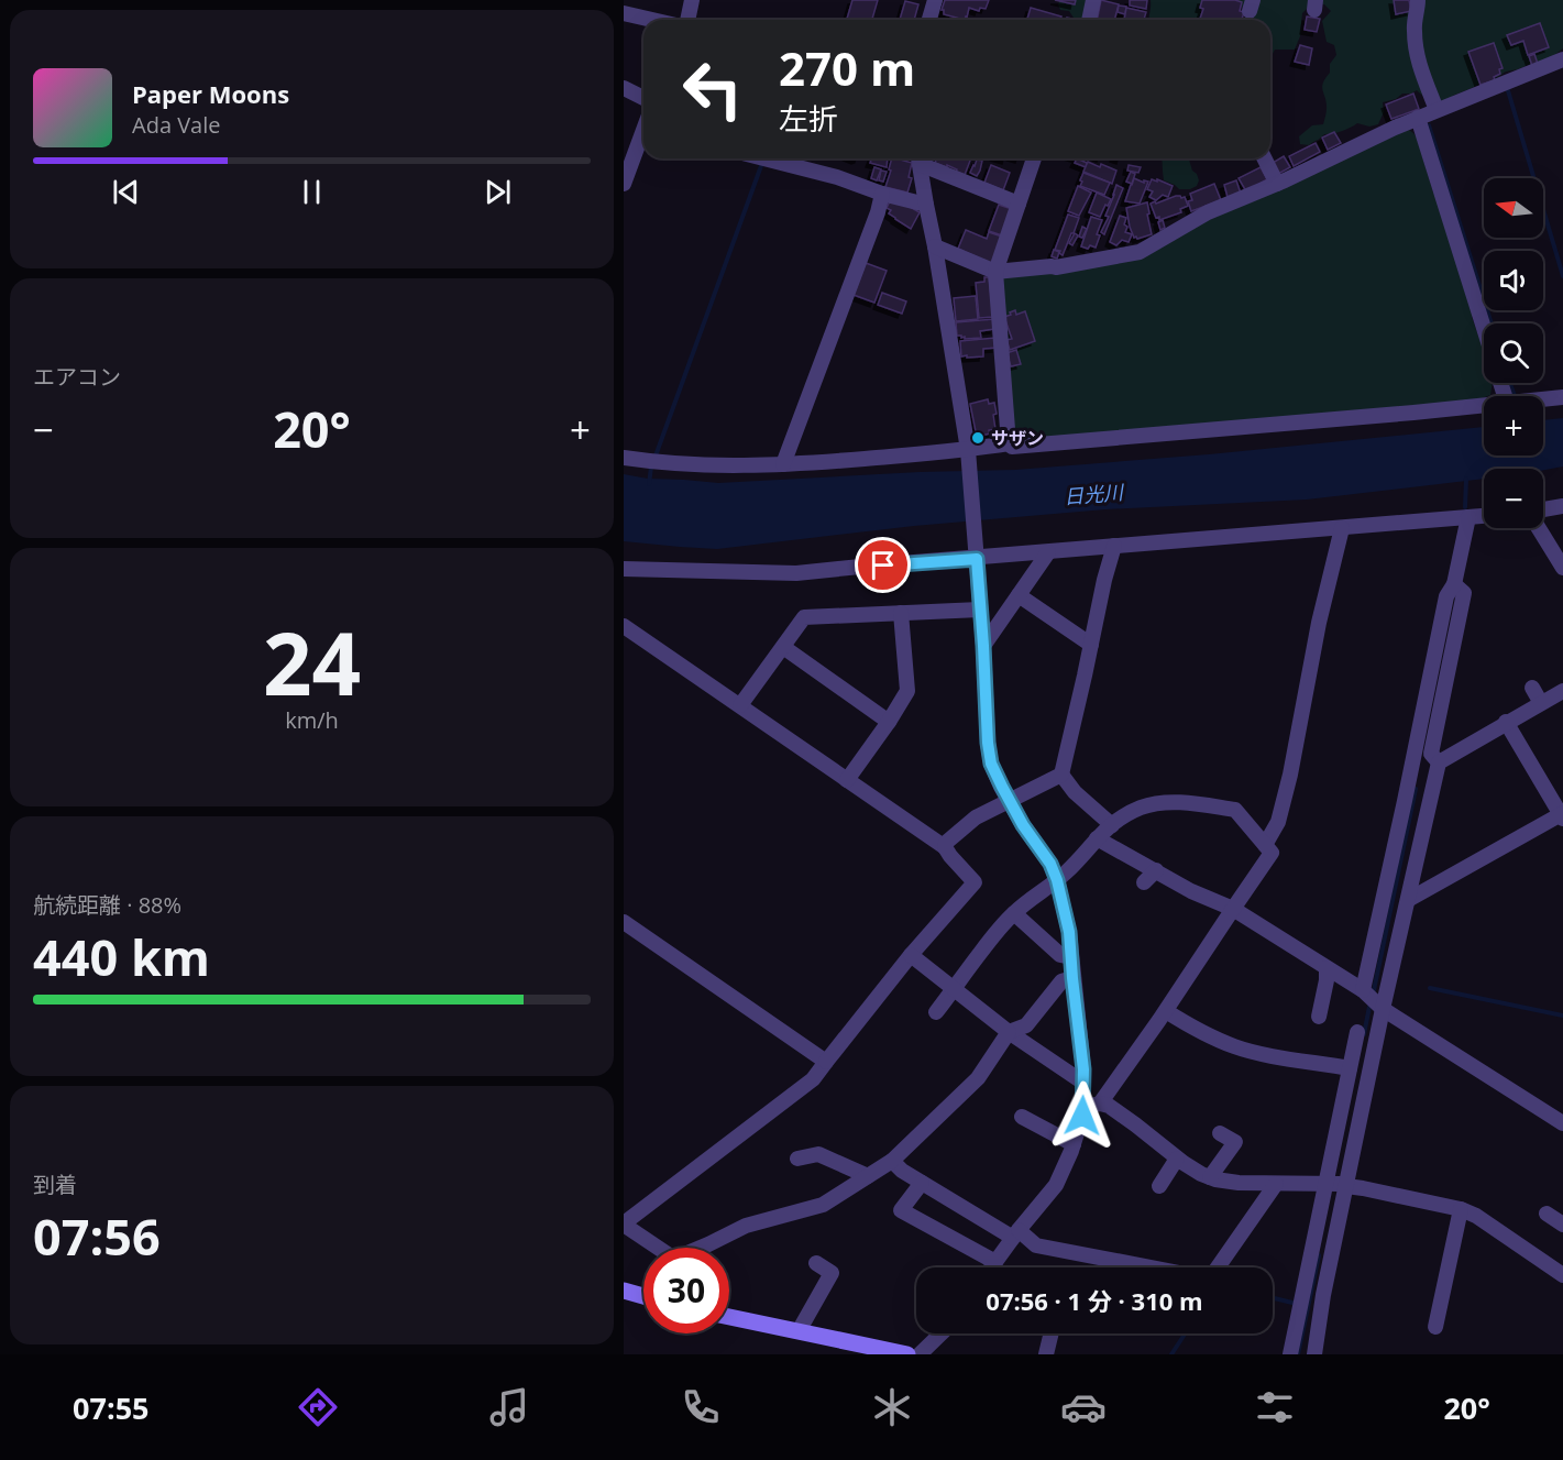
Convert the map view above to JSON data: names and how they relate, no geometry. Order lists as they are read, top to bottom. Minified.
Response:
{"water":["日光川"],"places":["サザン"],"north":"left","page":{"turn":["270 m","左折"],"song":["Paper Moons","Ada Vale"],"map_buttons":["+","−"],"tile":["エアコン",["24","km/h"],["航続距離 · 88%","440 km"],["到着","07:56"]],"heat":["−","20°","+"],"limit":"30","trip":"07:56 · 1 分 · 310 m","tabs":["07:55","20°"]}}
